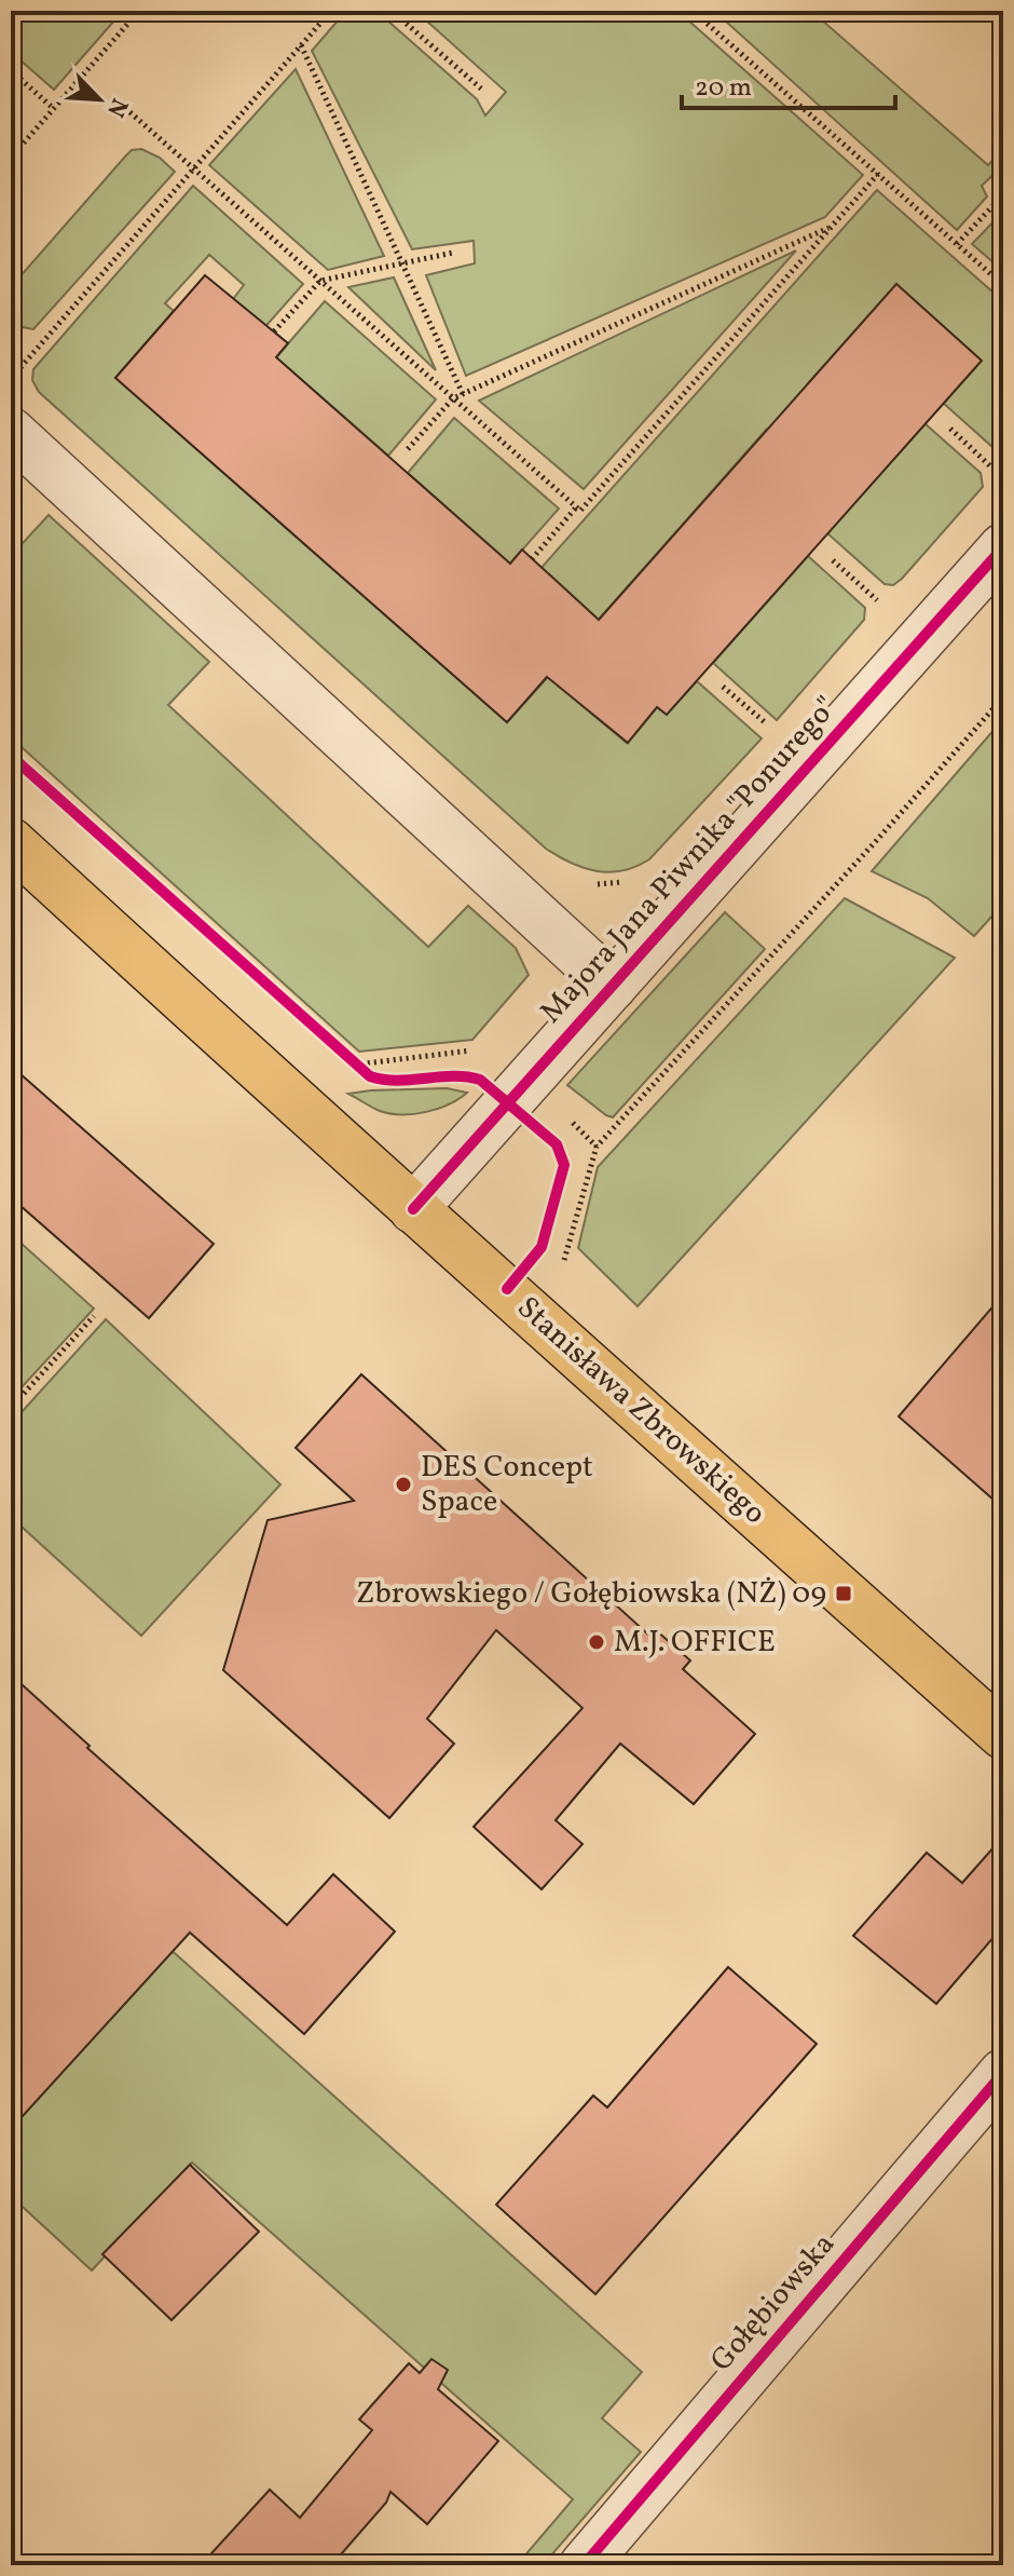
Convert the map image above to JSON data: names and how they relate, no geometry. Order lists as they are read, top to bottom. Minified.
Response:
{"streets":{"main road":["Stanisława Zbrowskiego"],"street":["Majora Jana Piwnika \"Ponurego\"","Gołębiowska"]},"crossings":[["Majora Jana Piwnika \"Ponurego\"","Stanisława Zbrowskiego"]],"places":{"other":["DES Concept Space","M.J. OFFICE"],"transit":["Zbrowskiego / Gołębiowska (NŻ) 09"]},"scale_bar":"20 m","north":"bottom right"}
